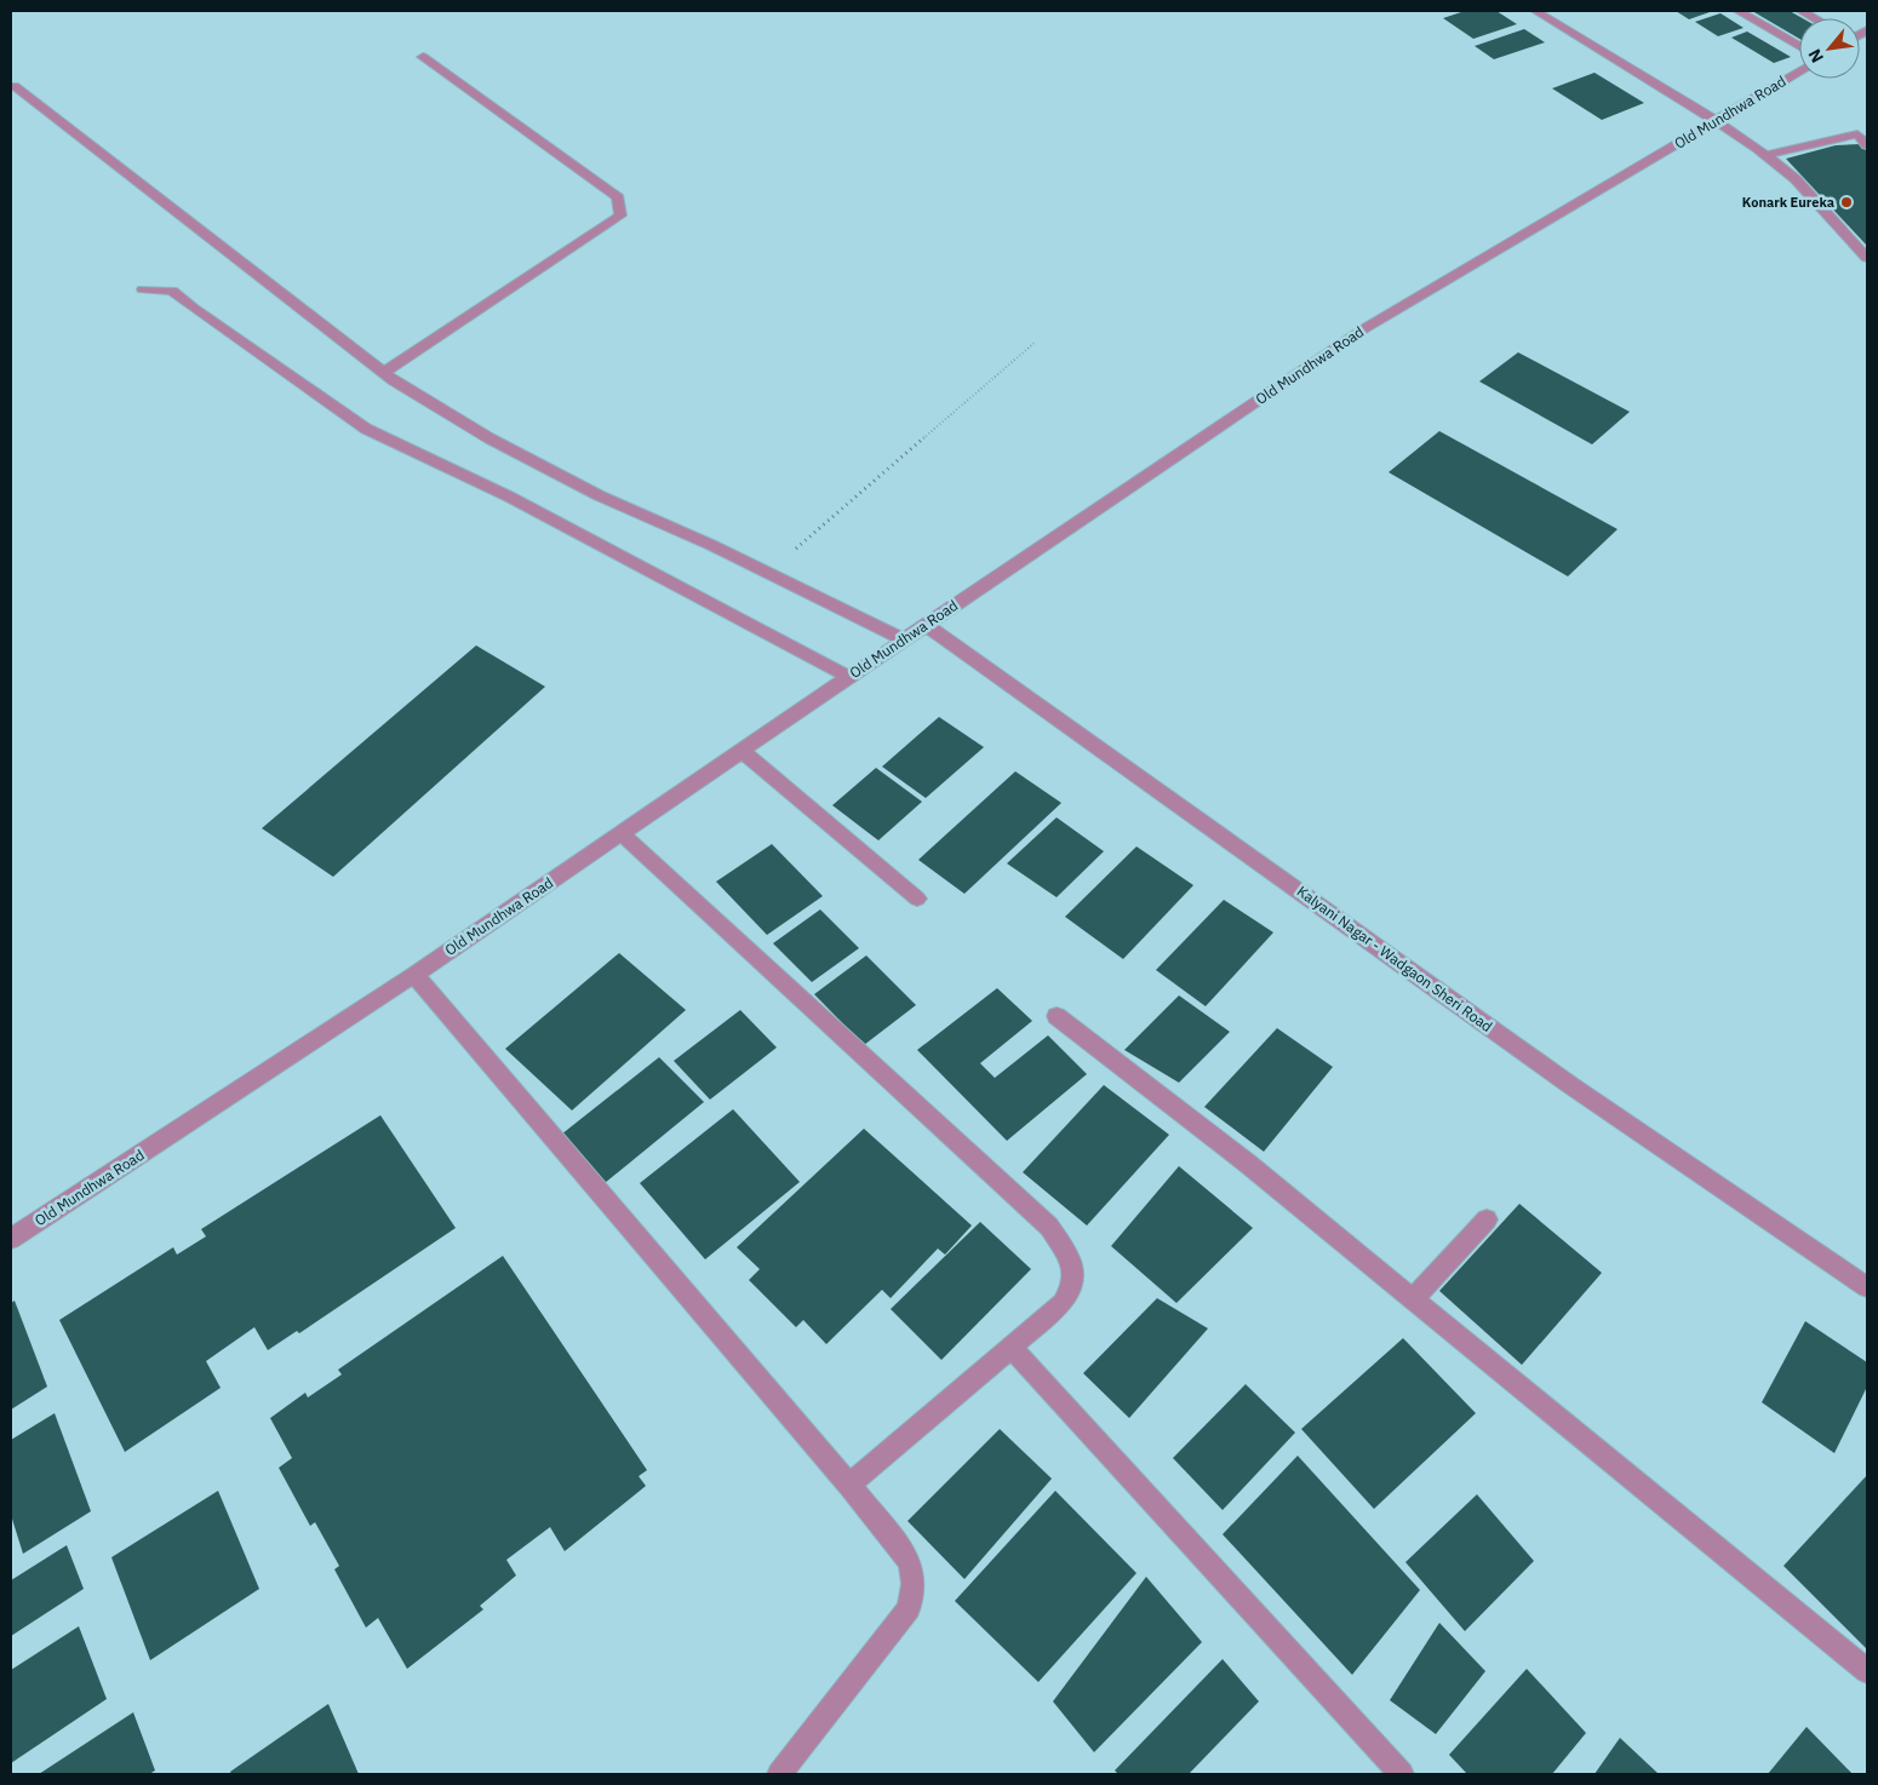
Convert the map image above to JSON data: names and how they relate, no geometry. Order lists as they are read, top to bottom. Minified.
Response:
{"streets":{"street":["Old Mundhwa Road","Kalyani Nagar - Wadgaon Sheri Road"]},"crossings":[["Old Mundhwa Road","Kalyani Nagar - Wadgaon Sheri Road"]],"places":["Konark Eureka"],"north":"bottom left"}
